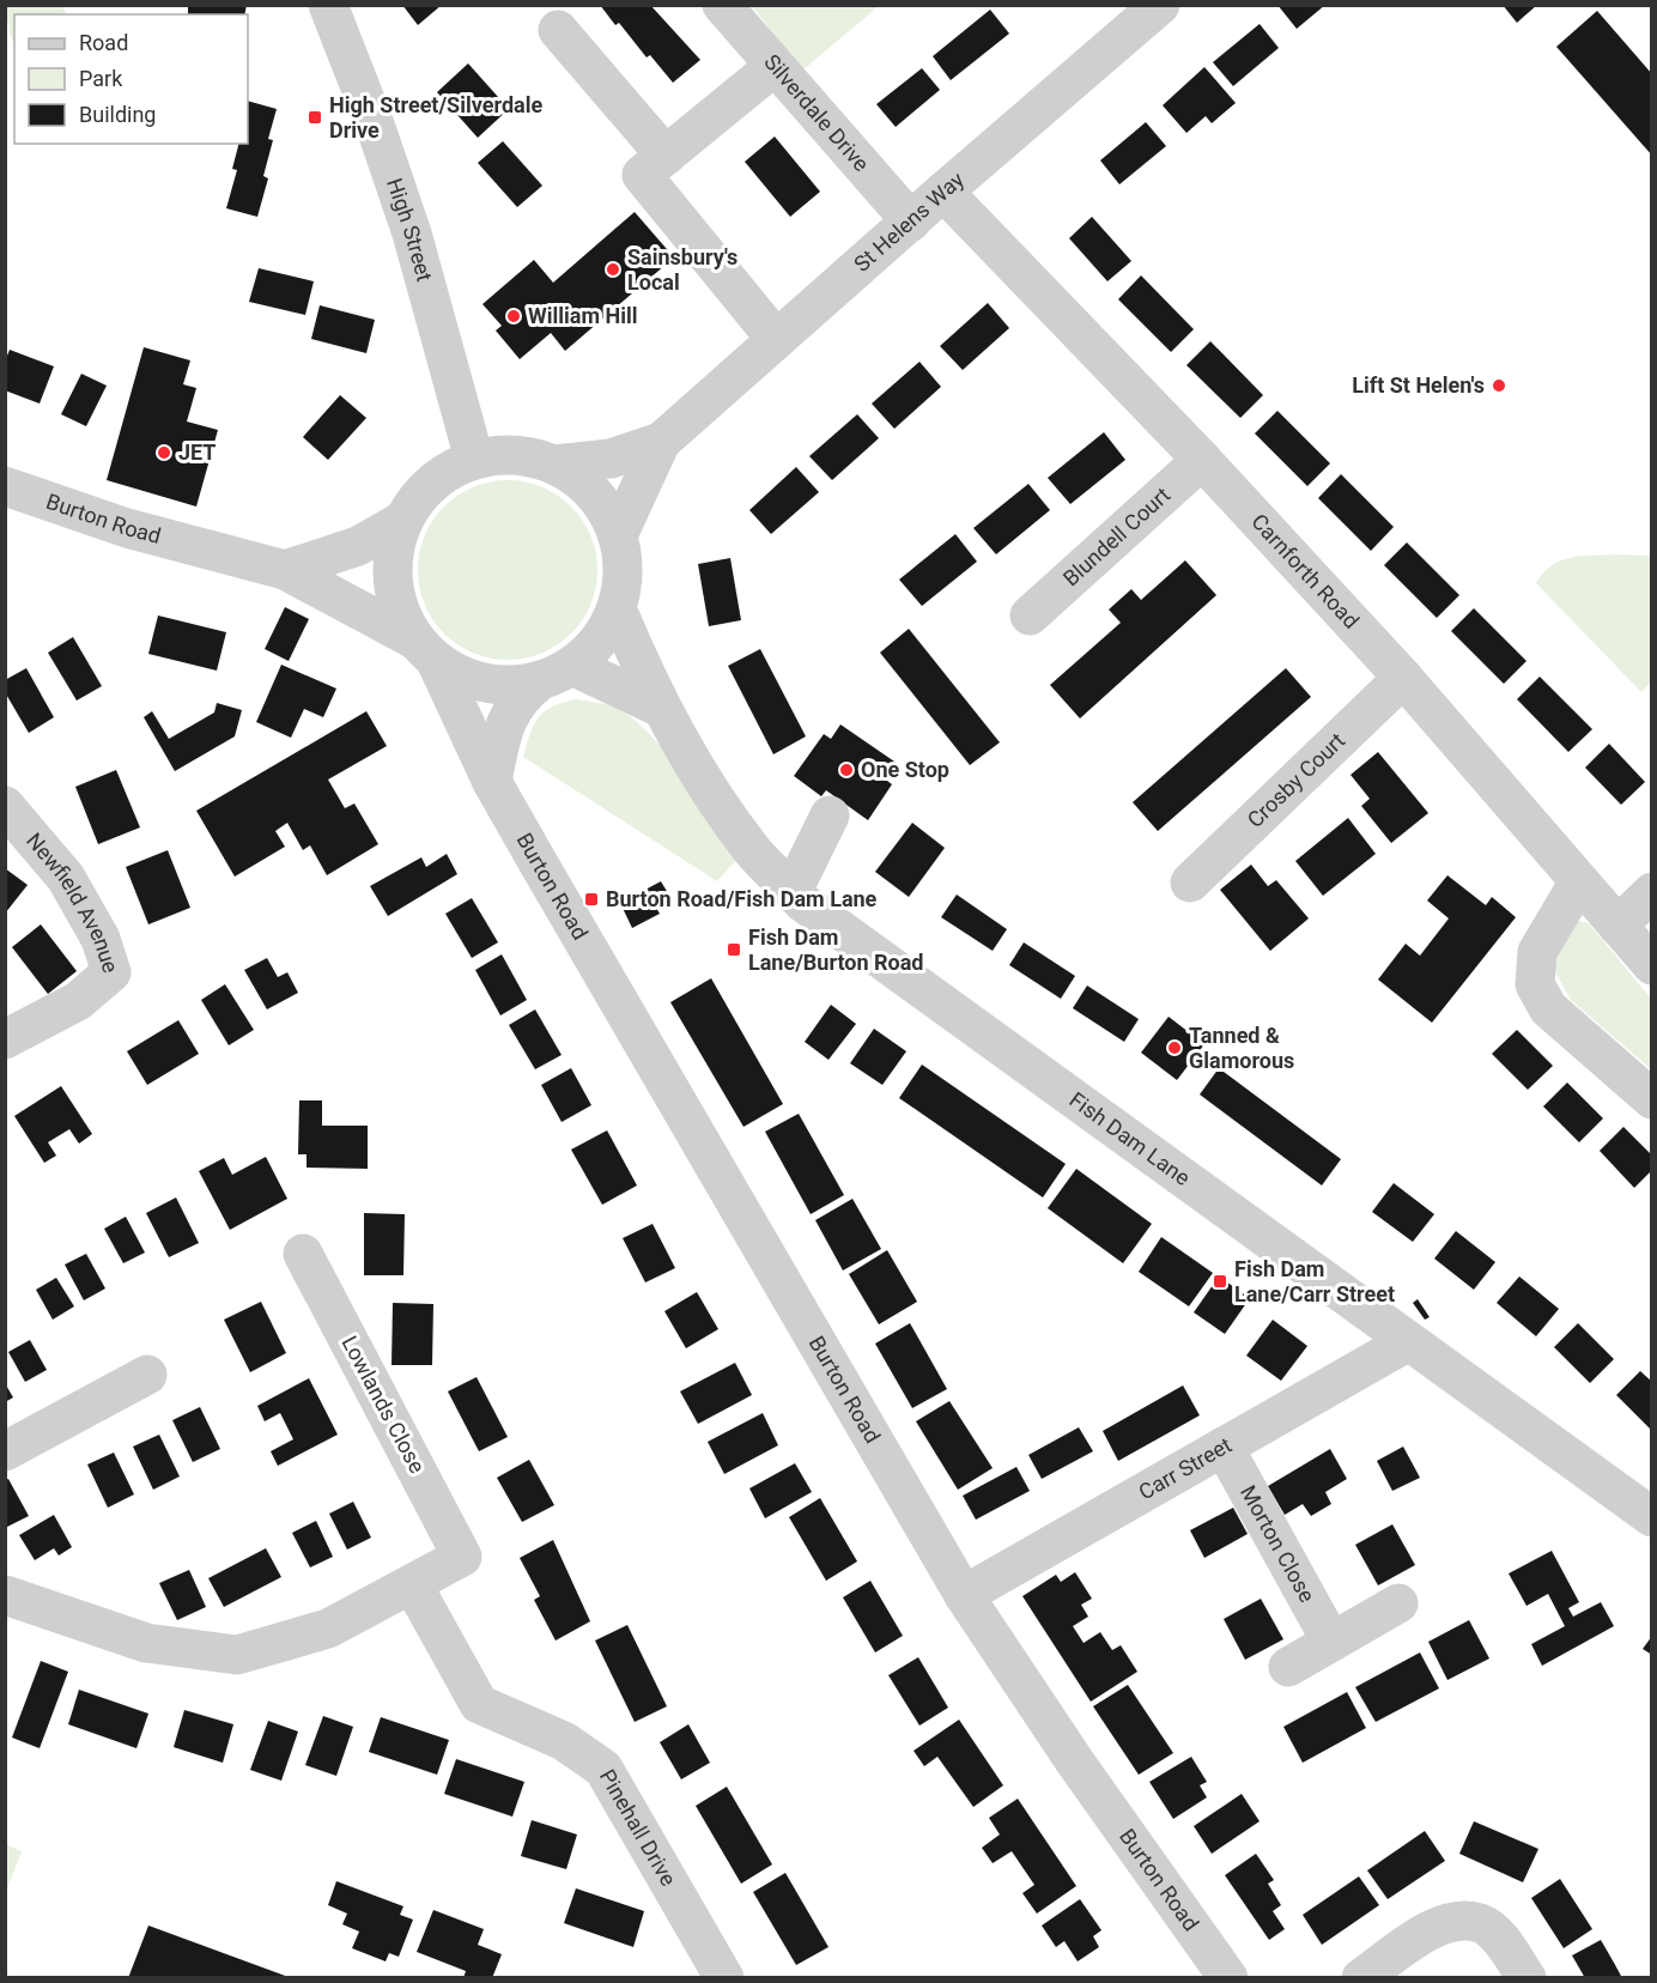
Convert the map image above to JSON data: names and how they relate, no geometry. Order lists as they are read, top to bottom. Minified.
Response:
{"streets":{"street":["Silverdale Drive","St Helens Way","High Street","Burton Road","Blundell Court","Carnforth Road","Crosby Court","Newfield Avenue","Fish Dam Lane","Lowlands Close","Carr Street","Morton Close","Pinehall Drive"]},"crossings":[["Silverdale Drive","St Helens Way"],["St Helens Way","High Street"],["St Helens Way","Burton Road"],["St Helens Way","Carnforth Road"],["St Helens Way","Fish Dam Lane"],["High Street","Burton Road"],["High Street","Fish Dam Lane"],["Burton Road","Fish Dam Lane"],["Burton Road","Carr Street"],["Blundell Court","Carnforth Road"],["Carnforth Road","Crosby Court"],["Fish Dam Lane","Carr Street"],["Lowlands Close","Pinehall Drive"],["Carr Street","Morton Close"]],"places":{"transit":["High Street/Silverdale Drive","Burton Road/Fish Dam Lane","Fish Dam Lane/Burton Road","Fish Dam Lane/Carr Street"],"other":["Sainsbury's Local","William Hill","Lift St Helen's","JET","One Stop","Tanned & Glamorous"]},"legend":["Road","Park","Building"]}
